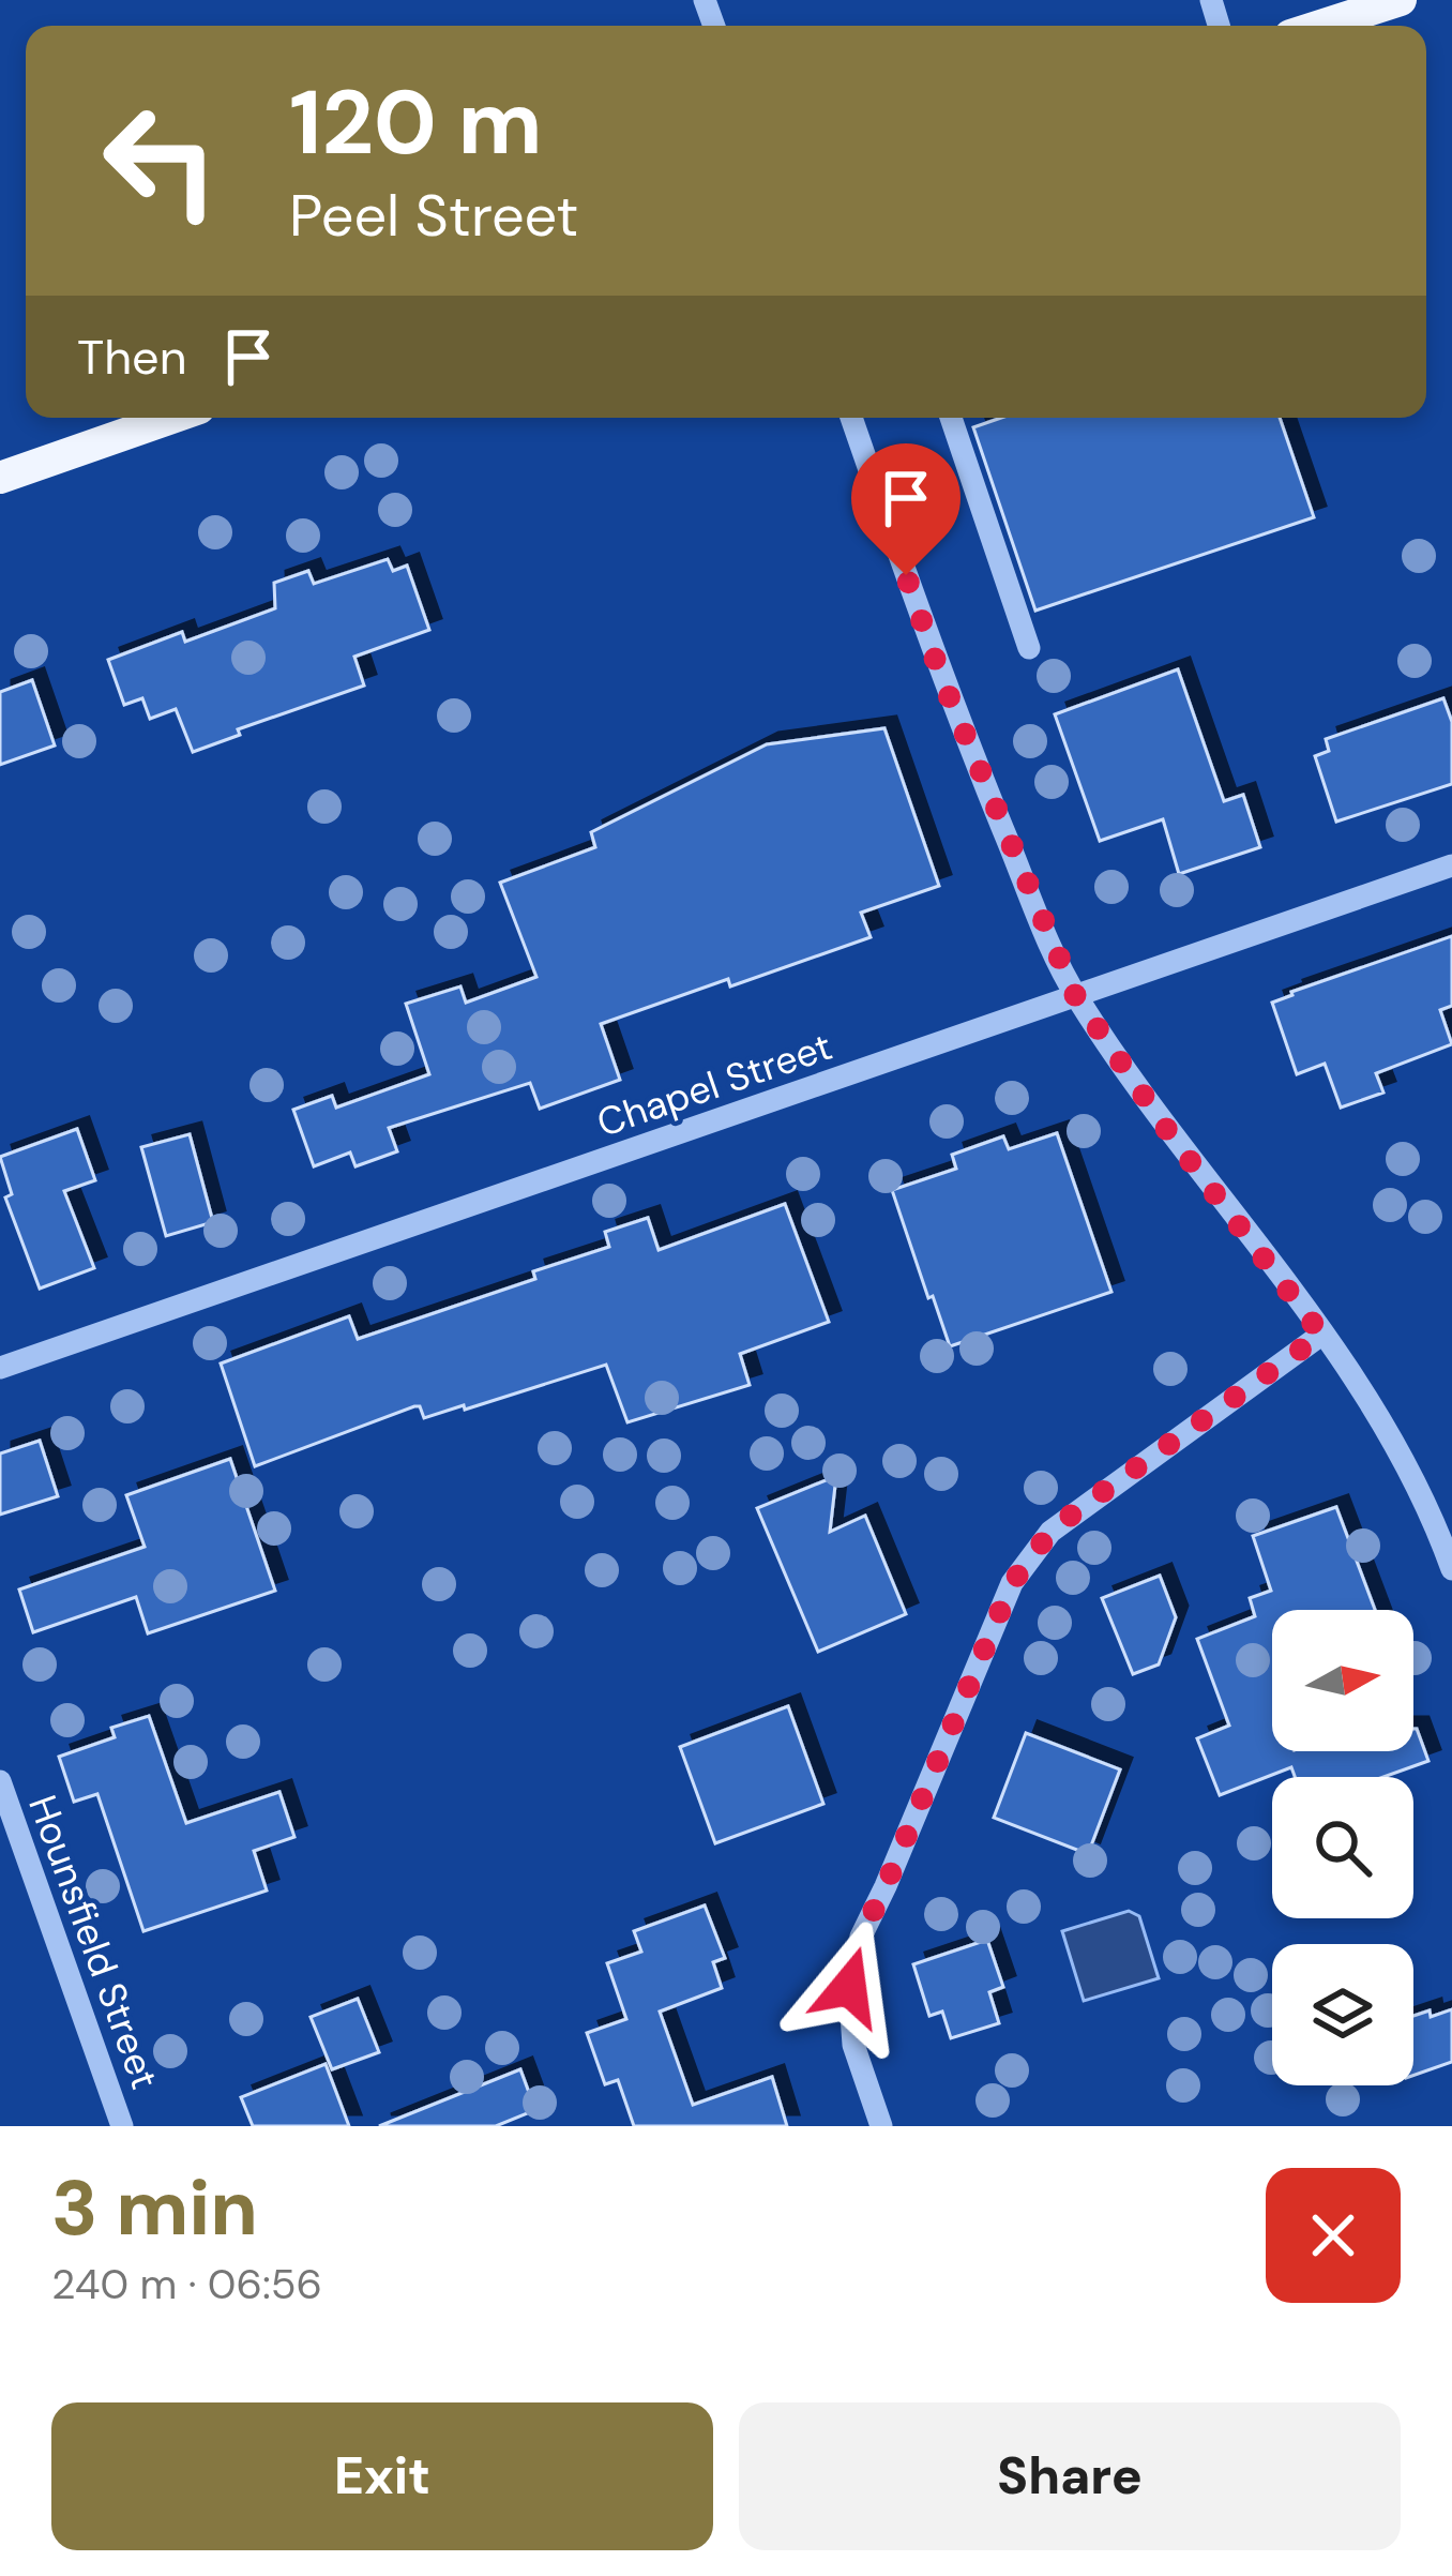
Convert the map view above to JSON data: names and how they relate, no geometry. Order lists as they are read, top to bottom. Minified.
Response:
{"streets":{"street":["Chapel Street","Hounsfield Street"]},"north":"right","page":{"turn":["120 m","Peel Street"],"then":"Then","heading":["3 min","240 m · 06:56"],"buttons":["Exit","Share"]}}
